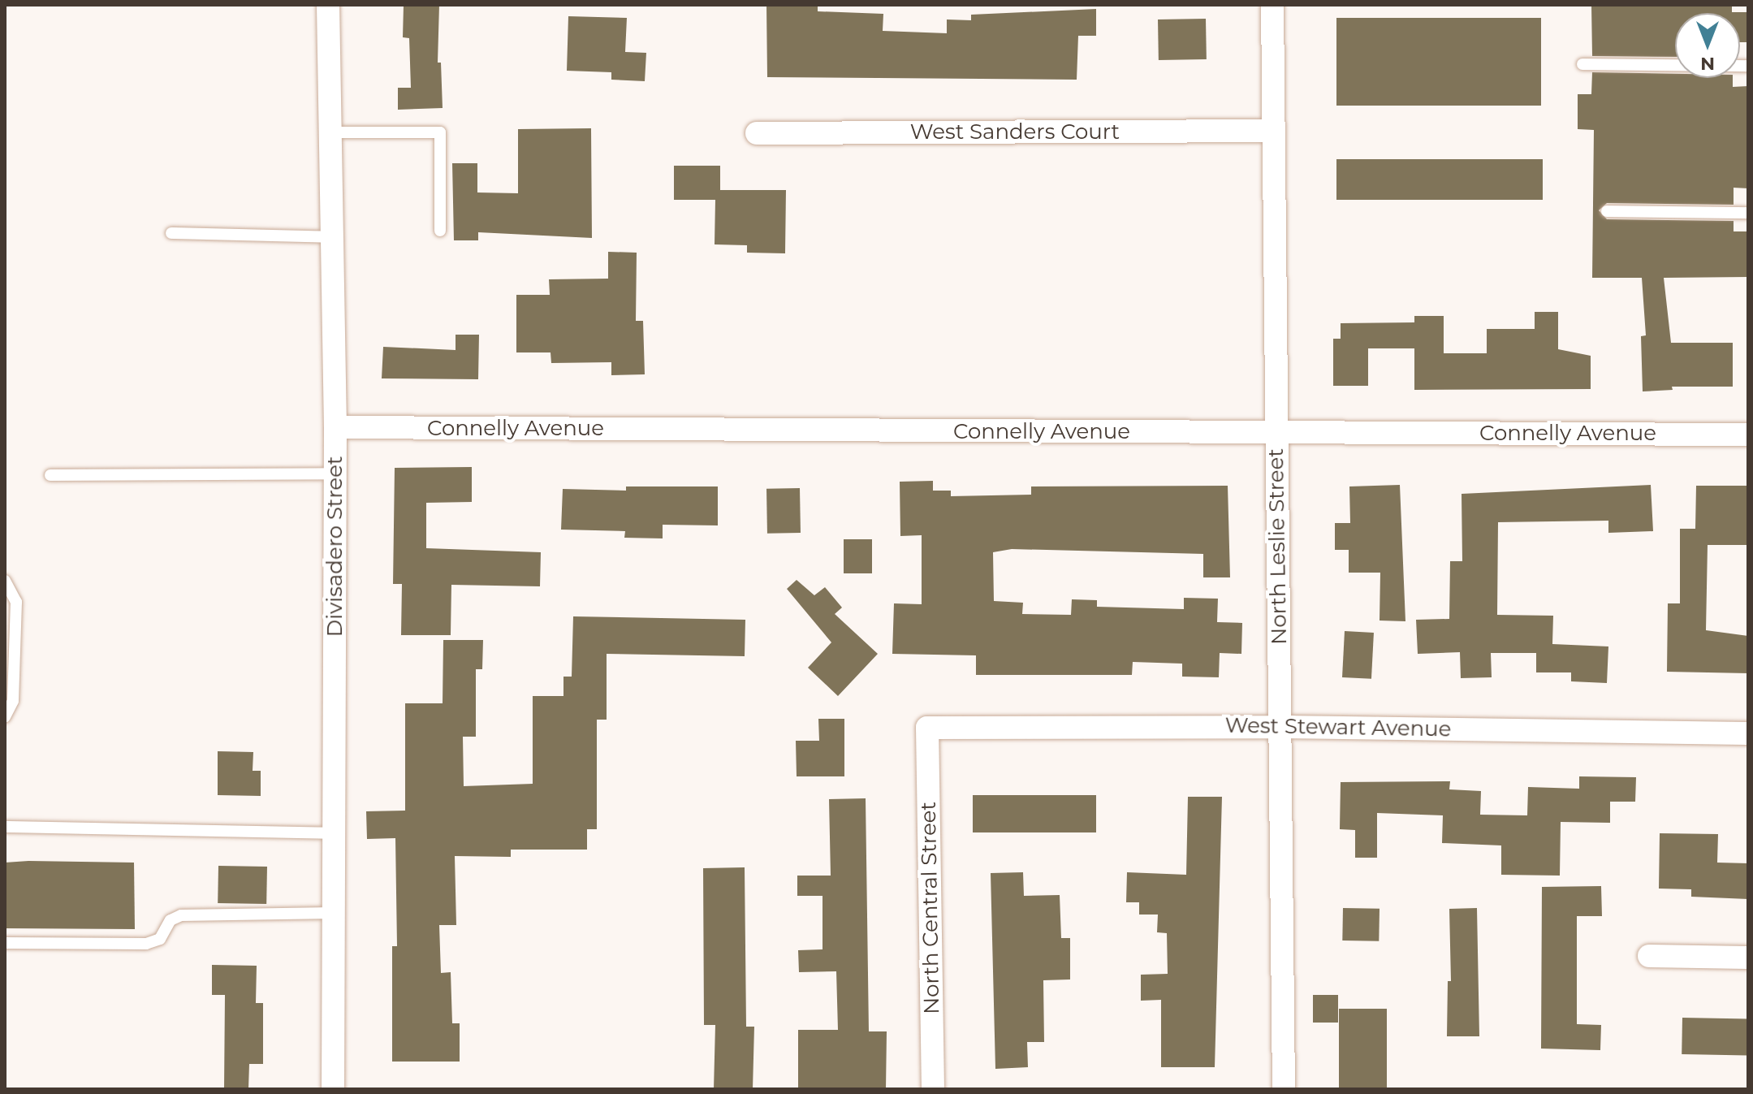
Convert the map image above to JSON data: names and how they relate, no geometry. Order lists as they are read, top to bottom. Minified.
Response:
{"streets":{"street":["West Sanders Court","Connelly Avenue","Divisadero Street","North Leslie Street","West Stewart Avenue","North Central Street"]},"crossings":[["West Sanders Court","North Leslie Street"],["Connelly Avenue","Divisadero Street"],["Connelly Avenue","North Leslie Street"],["North Leslie Street","West Stewart Avenue"],["West Stewart Avenue","North Central Street"]],"north":"bottom"}
